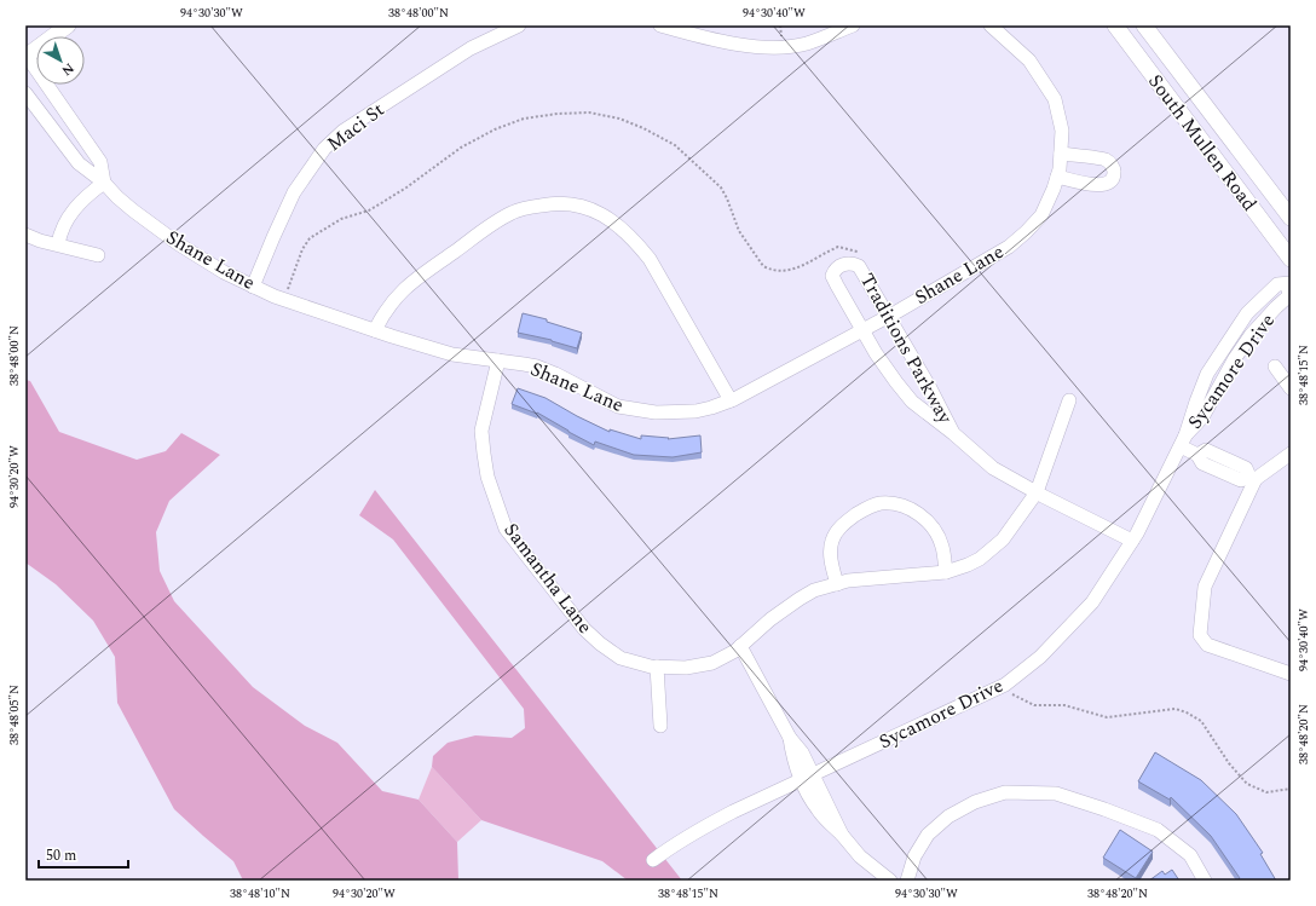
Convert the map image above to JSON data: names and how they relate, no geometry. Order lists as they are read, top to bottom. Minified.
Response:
{"streets":{"street":["Maci St","South Mullen Road","Shane Lane","Traditions Parkway","Sycamore Drive","Samantha Lane"]},"crossings":[["Maci St","Shane Lane"],["Shane Lane","Traditions Parkway"],["Shane Lane","Samantha Lane"],["Traditions Parkway","Sycamore Drive"],["Traditions Parkway","Samantha Lane"]],"scale_bar":"50 m","north":"bottom right","coordinates":["94°30'30\"W","38°48'00\"N","94°30'40\"W","38°48'15\"N","94°30'20\"W","38°48'05\"N","38°48'20\"N","38°48'10\"N"]}
